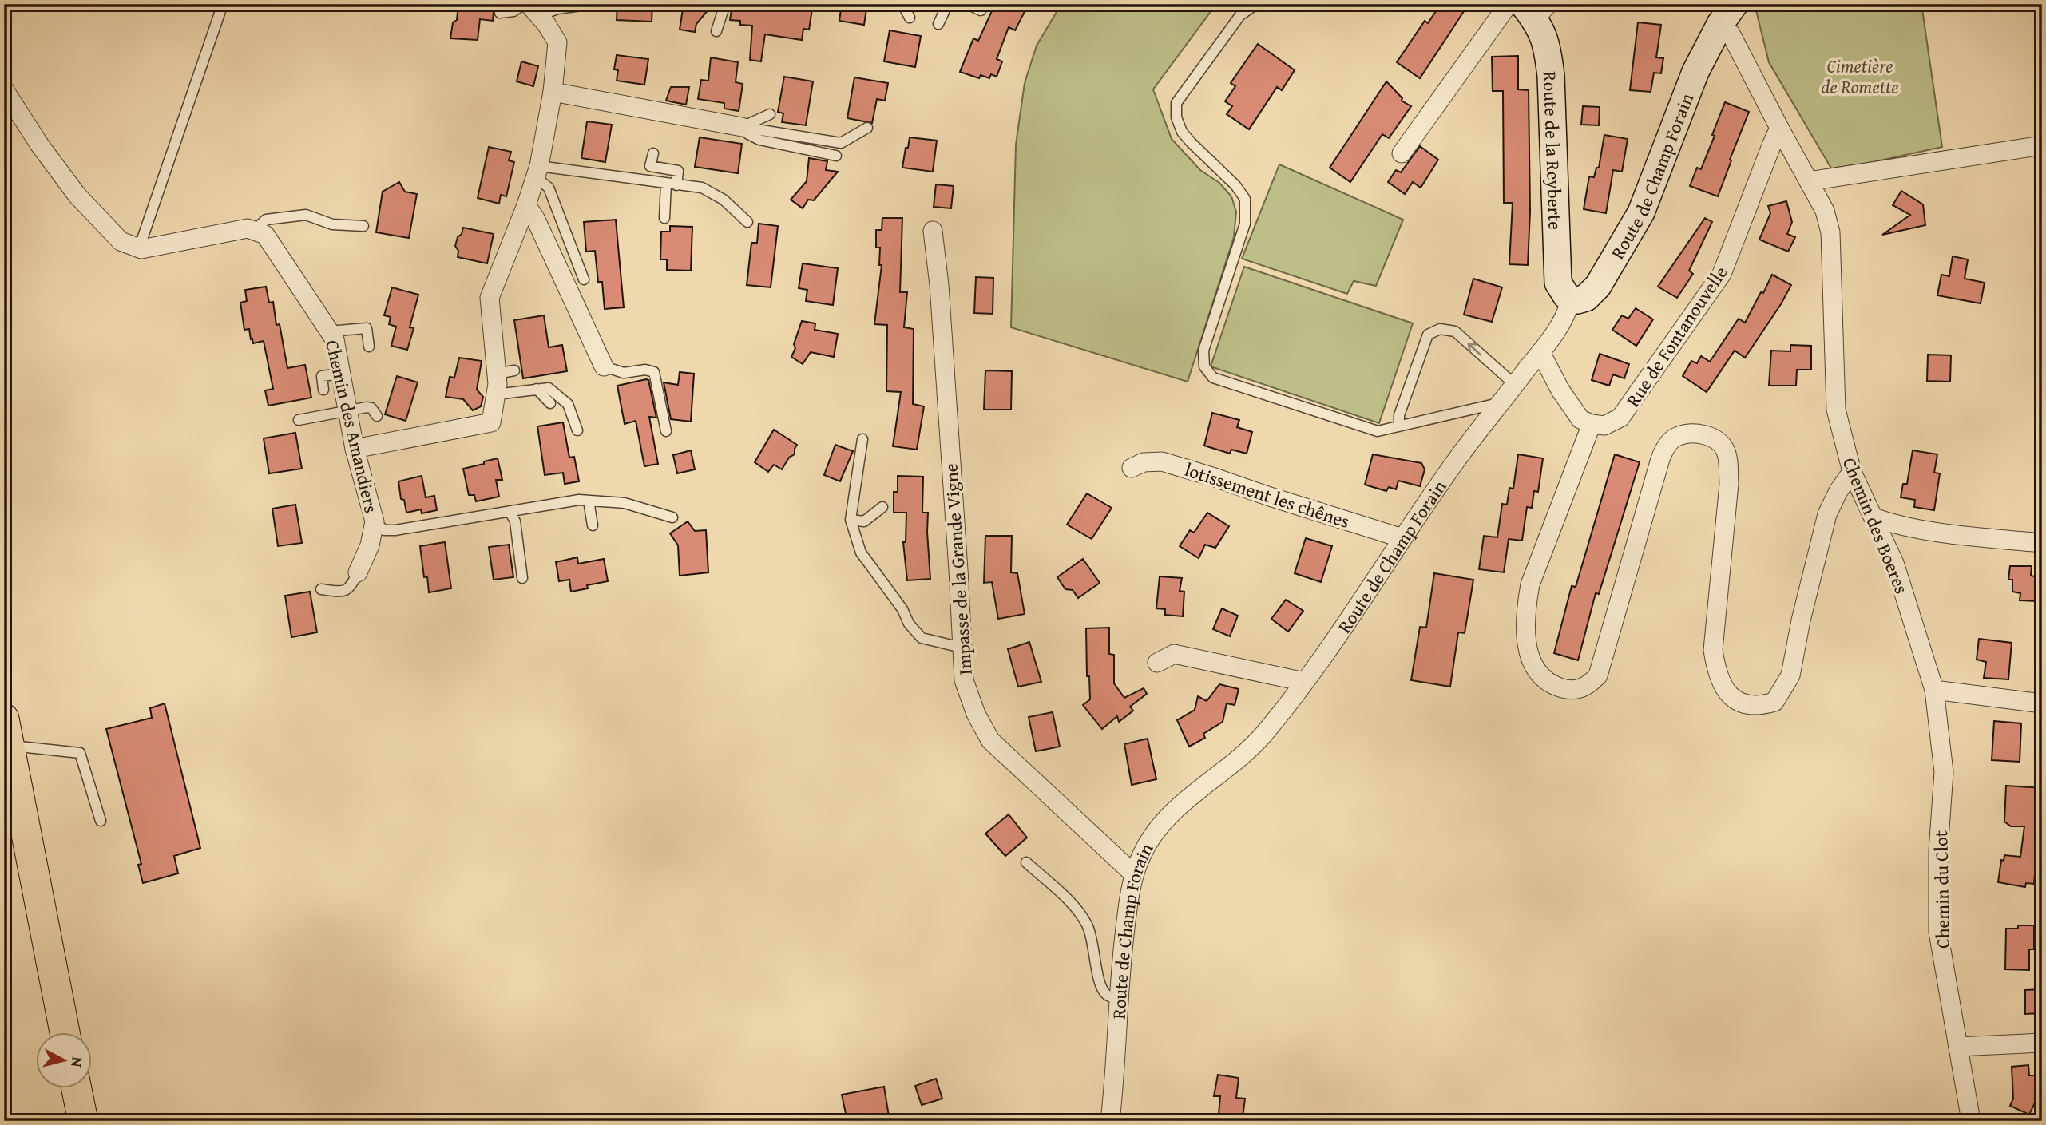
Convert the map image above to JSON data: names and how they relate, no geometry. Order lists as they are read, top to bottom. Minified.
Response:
{"streets":{"main road":["Route de la Reyberte","Route de Champ Forain"],"street":["Rue de Fontanouvelle","Chemin des Amandiers","lotissement les chênes","Chemin des Boeres","Impasse de la Grande Vigne","Chemin du Clot"]},"crossings":[["Route de la Reyberte","Route de Champ Forain"],["Route de Champ Forain","lotissement les chênes"],["Route de Champ Forain","Impasse de la Grande Vigne"],["Rue de Fontanouvelle","Chemin des Boeres"],["Chemin des Boeres","Chemin du Clot"]],"parks":["Cimetière de Romette"],"north":"right"}
